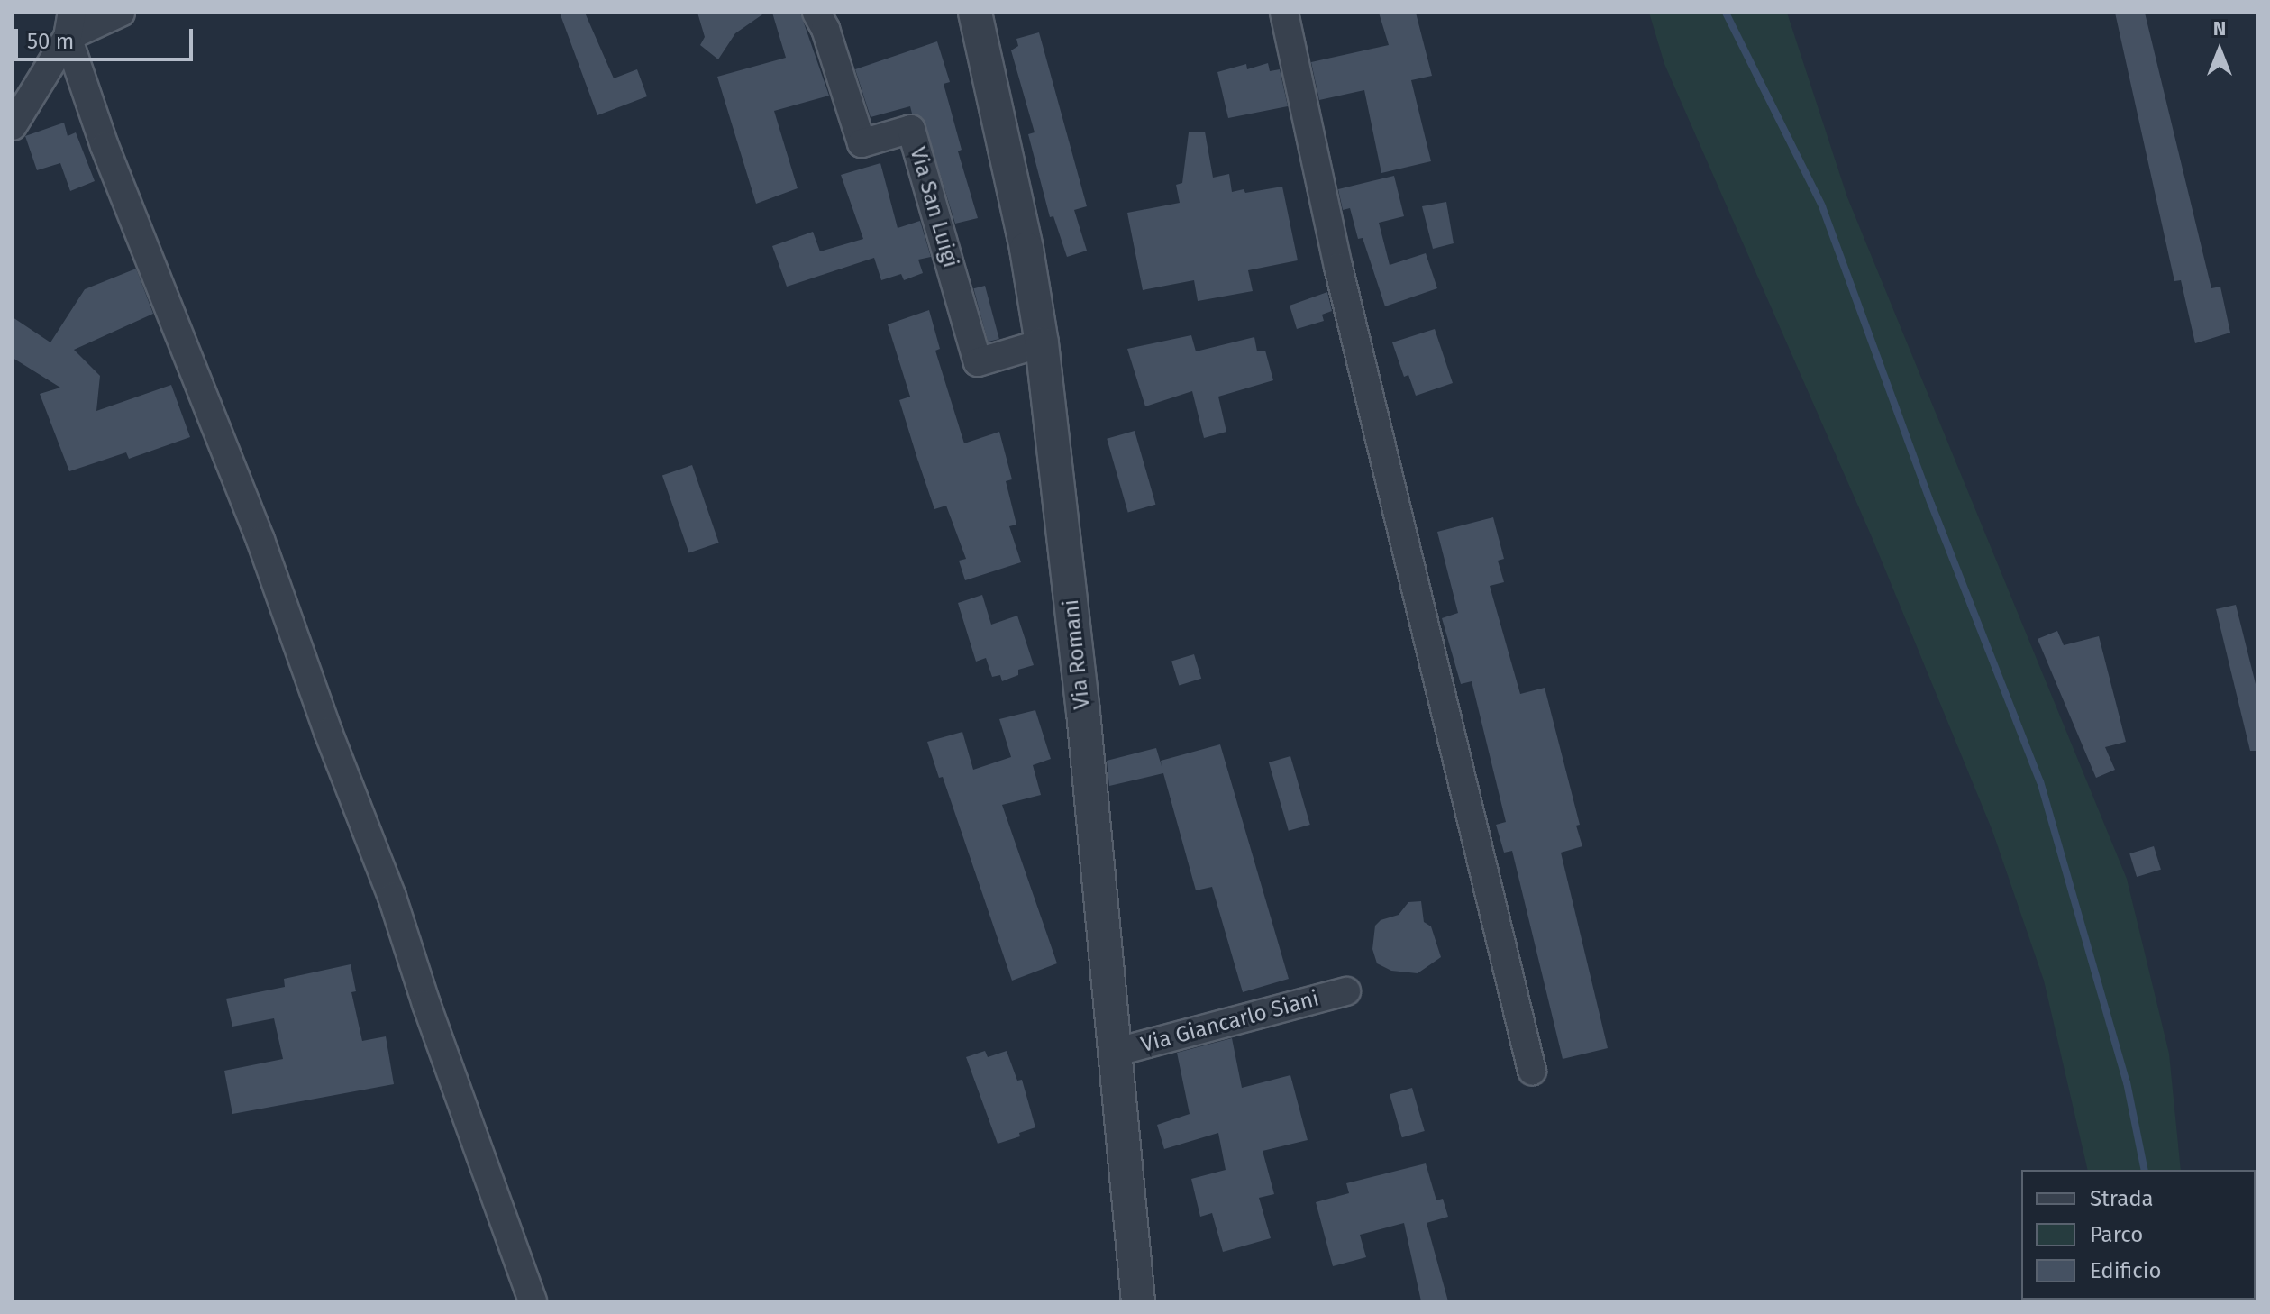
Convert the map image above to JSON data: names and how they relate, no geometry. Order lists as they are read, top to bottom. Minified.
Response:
{"streets":{"street":["Via San Luigi","Via Romani","Via Giancarlo Siani"]},"crossings":[["Via San Luigi","Via Romani"],["Via Romani","Via Giancarlo Siani"]],"legend":["Strada","Parco","Edificio"],"scale_bar":"50 m","north":"top"}
